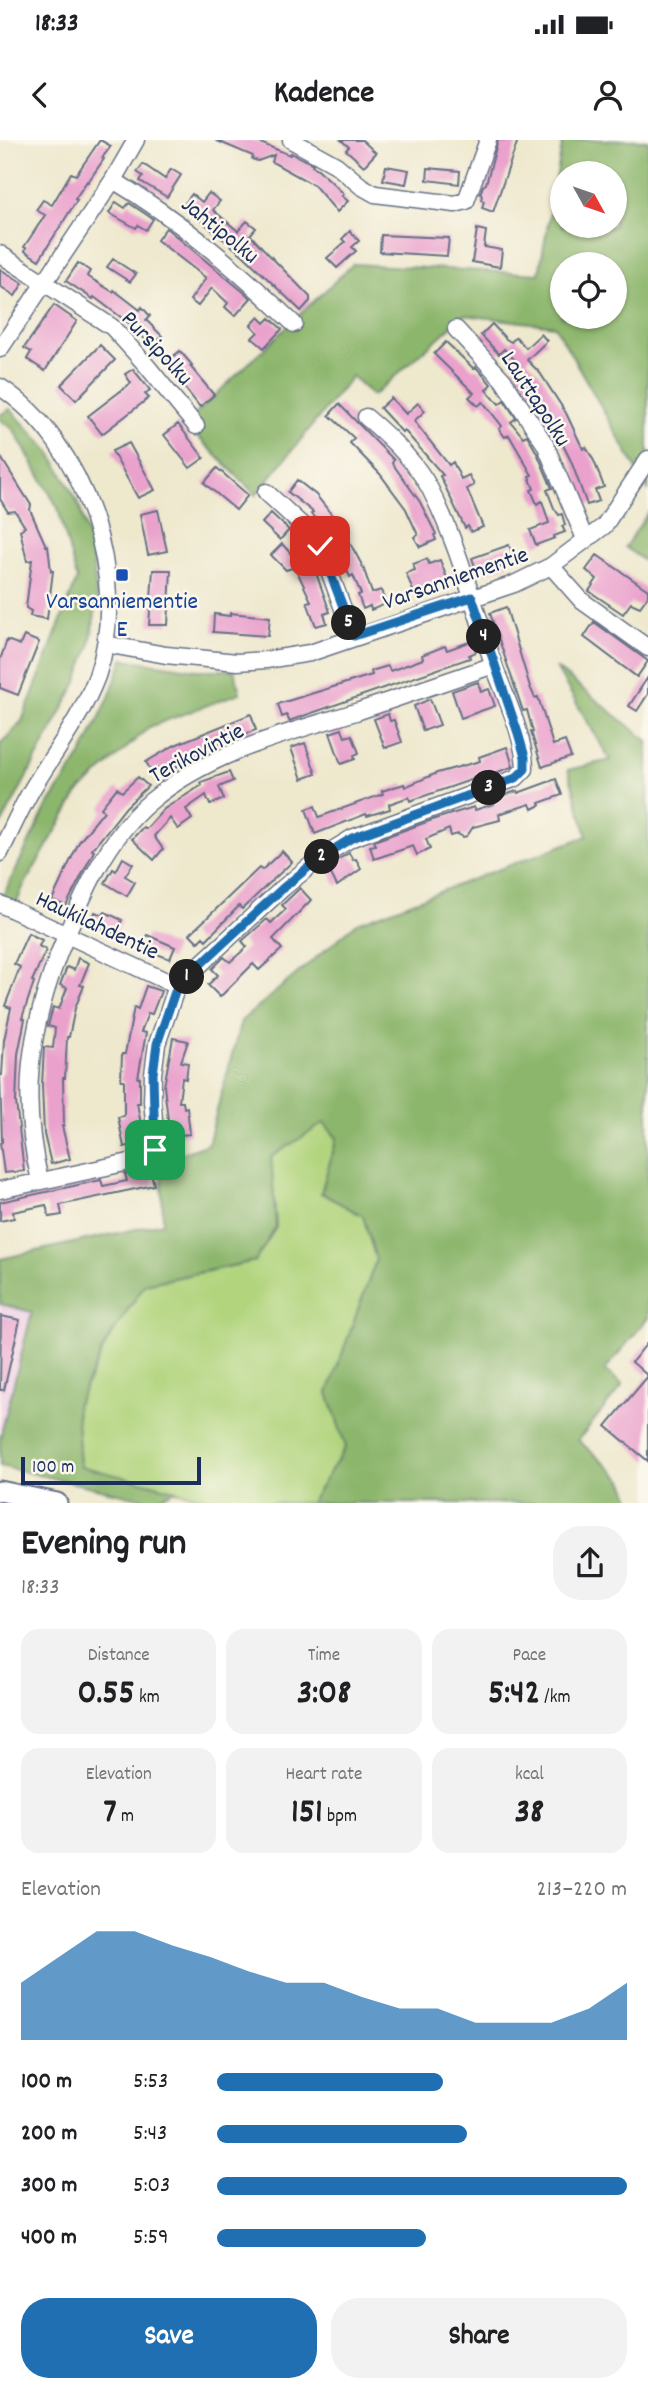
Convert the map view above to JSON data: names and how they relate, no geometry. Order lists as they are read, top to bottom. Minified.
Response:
{"streets":{"street":["Jahtipolku","Pursipolku","Lauttapolku","Varsanniementie","Terikovintie","Haukilahdentie"]},"crossings":[["Lauttapolku","Varsanniementie"],["Terikovintie","Haukilahdentie"]],"places":{"transit":["Varsanniementie E"]},"scale_bar":"100 m","north":"bottom right","page":{"status":"18:33","header":"Kadence","pins":["5","4","3","2","1"],"scale":"100 m","heading":["Evening run","18:33"],"stats":[["Distance","0.55 km"],["Time","3:08"],["Pace","5:42 /km"],["Elevation","7 m"],["Heart rate","151 bpm"],["kcal","38"]],"chart":["Elevation","213–220 m"],"list":[{"name":"100 m","note":"5:53"},{"name":"200 m","note":"5:43"},{"name":"300 m","note":"5:03"},{"name":"400 m","note":"5:59"}],"buttons":["Save","Share"]}}
